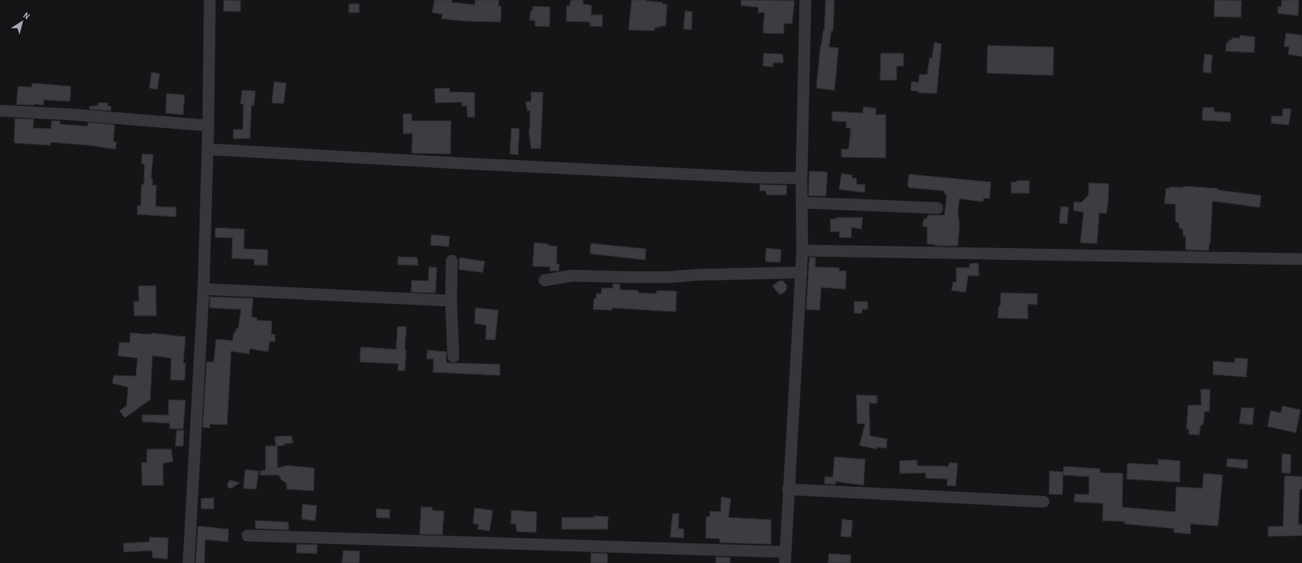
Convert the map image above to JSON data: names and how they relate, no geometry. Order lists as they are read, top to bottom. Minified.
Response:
{"north":"top right"}
